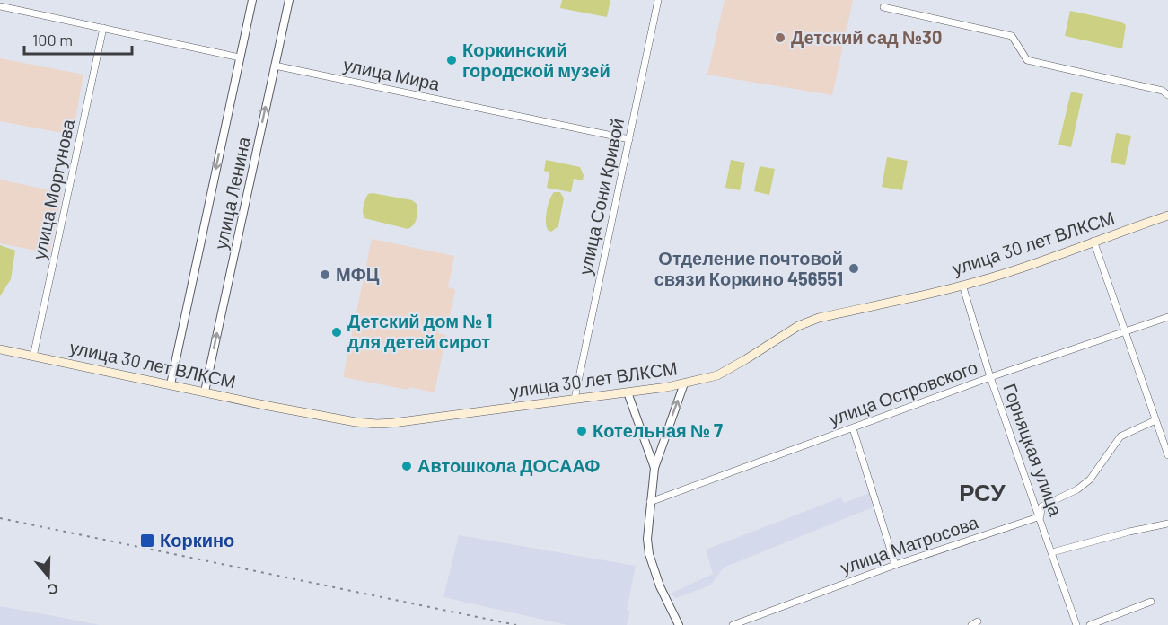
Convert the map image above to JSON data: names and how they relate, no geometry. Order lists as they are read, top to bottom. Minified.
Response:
{"streets":{"main road":["улица 30 лет ВЛКСМ"],"street":["улица Мира","улица Моргунова","улица Ленина","улица Сони Кривой","улица Островского","Горняцкая улица","улица Матросова"]},"crossings":[["улица Мира","улица Ленина"],["улица Мира","улица Сони Кривой"],["улица Моргунова","улица 30 лет ВЛКСМ"],["улица Ленина","улица 30 лет ВЛКСМ"],["улица Сони Кривой","улица 30 лет ВЛКСМ"],["улица 30 лет ВЛКСМ","Горняцкая улица"],["улица Островского","Горняцкая улица"],["Горняцкая улица","улица Матросова"]],"districts":["РСУ"],"places":{"other":["Детский сад №30","Коркинский городской музей","Отделение почтовой связи Коркино 456551","МФЦ","Детский дом № 1 для детей сирот","Котельная № 7","Автошкола ДОСААФ"],"transit":["Коркино"]},"scale_bar":"100 m","north":"bottom"}
